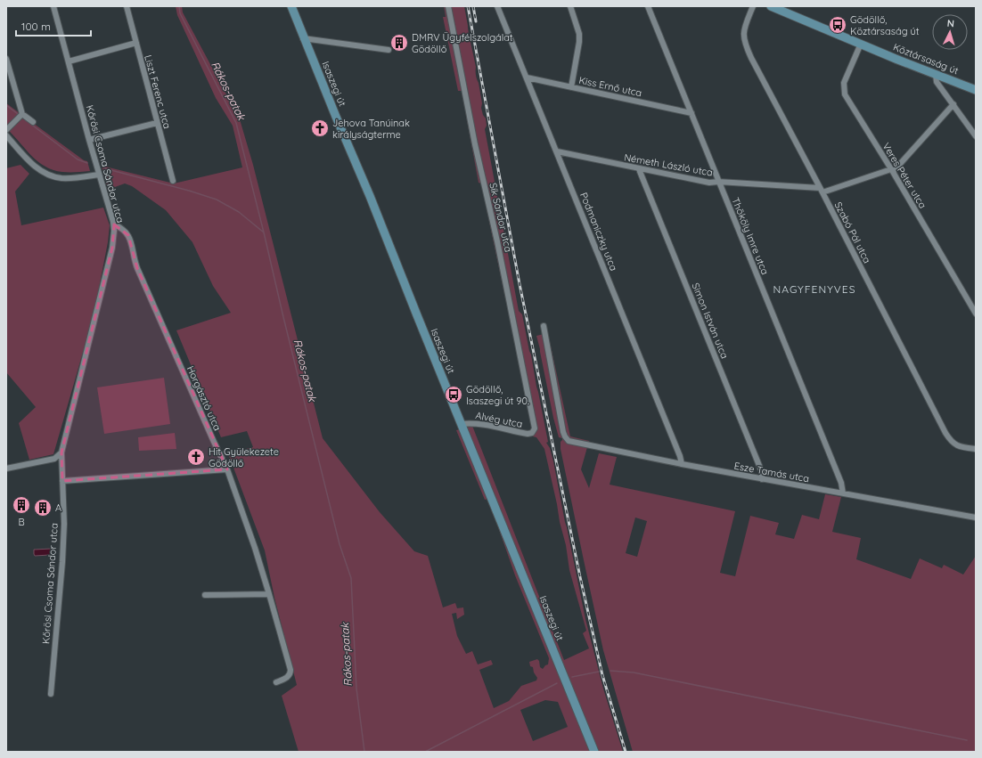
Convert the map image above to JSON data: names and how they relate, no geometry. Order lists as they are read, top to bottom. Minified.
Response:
{"streets":{"main road":["Köztársaság út","Isaszegi út"],"street":["Kiss Ernő utca","Liszt Ferenc utca","Kőrösi Csoma Sándor utca","Németh László utca","Veres Péter utca","Sík Sándor utca","Podmaniczky utca","Szabó Pál utca","Thököly Imre utca","Simon István utca","Horgásztó utca","Alvég utca","Esze Tamás utca"]},"crossings":[["Köztársaság út","Veres Péter utca"],["Isaszegi út","Alvég utca"],["Kiss Ernő utca","Podmaniczky utca"],["Kiss Ernő utca","Thököly Imre utca"],["Kőrösi Csoma Sándor utca","Horgásztó utca"],["Németh László utca","Veres Péter utca"],["Németh László utca","Podmaniczky utca"],["Németh László utca","Szabó Pál utca"],["Németh László utca","Thököly Imre utca"],["Németh László utca","Simon István utca"],["Sík Sándor utca","Alvég utca"],["Podmaniczky utca","Esze Tamás utca"],["Thököly Imre utca","Esze Tamás utca"],["Simon István utca","Esze Tamás utca"]],"districts":["NAGYFENYVES"],"water":["Rákos-patak"],"places":{"bus stop":["Gödöllő, Köztársaság út","Gödöllő, Isaszegi út 90."],"building":["DMRV Ügyfélszolgálat Gödöllő","B","A"],"church":["Jehova Tanúinak királyságterme","Hit Gyülekezete Gödöllő"]},"scale_bar":"100 m","north":"top"}
